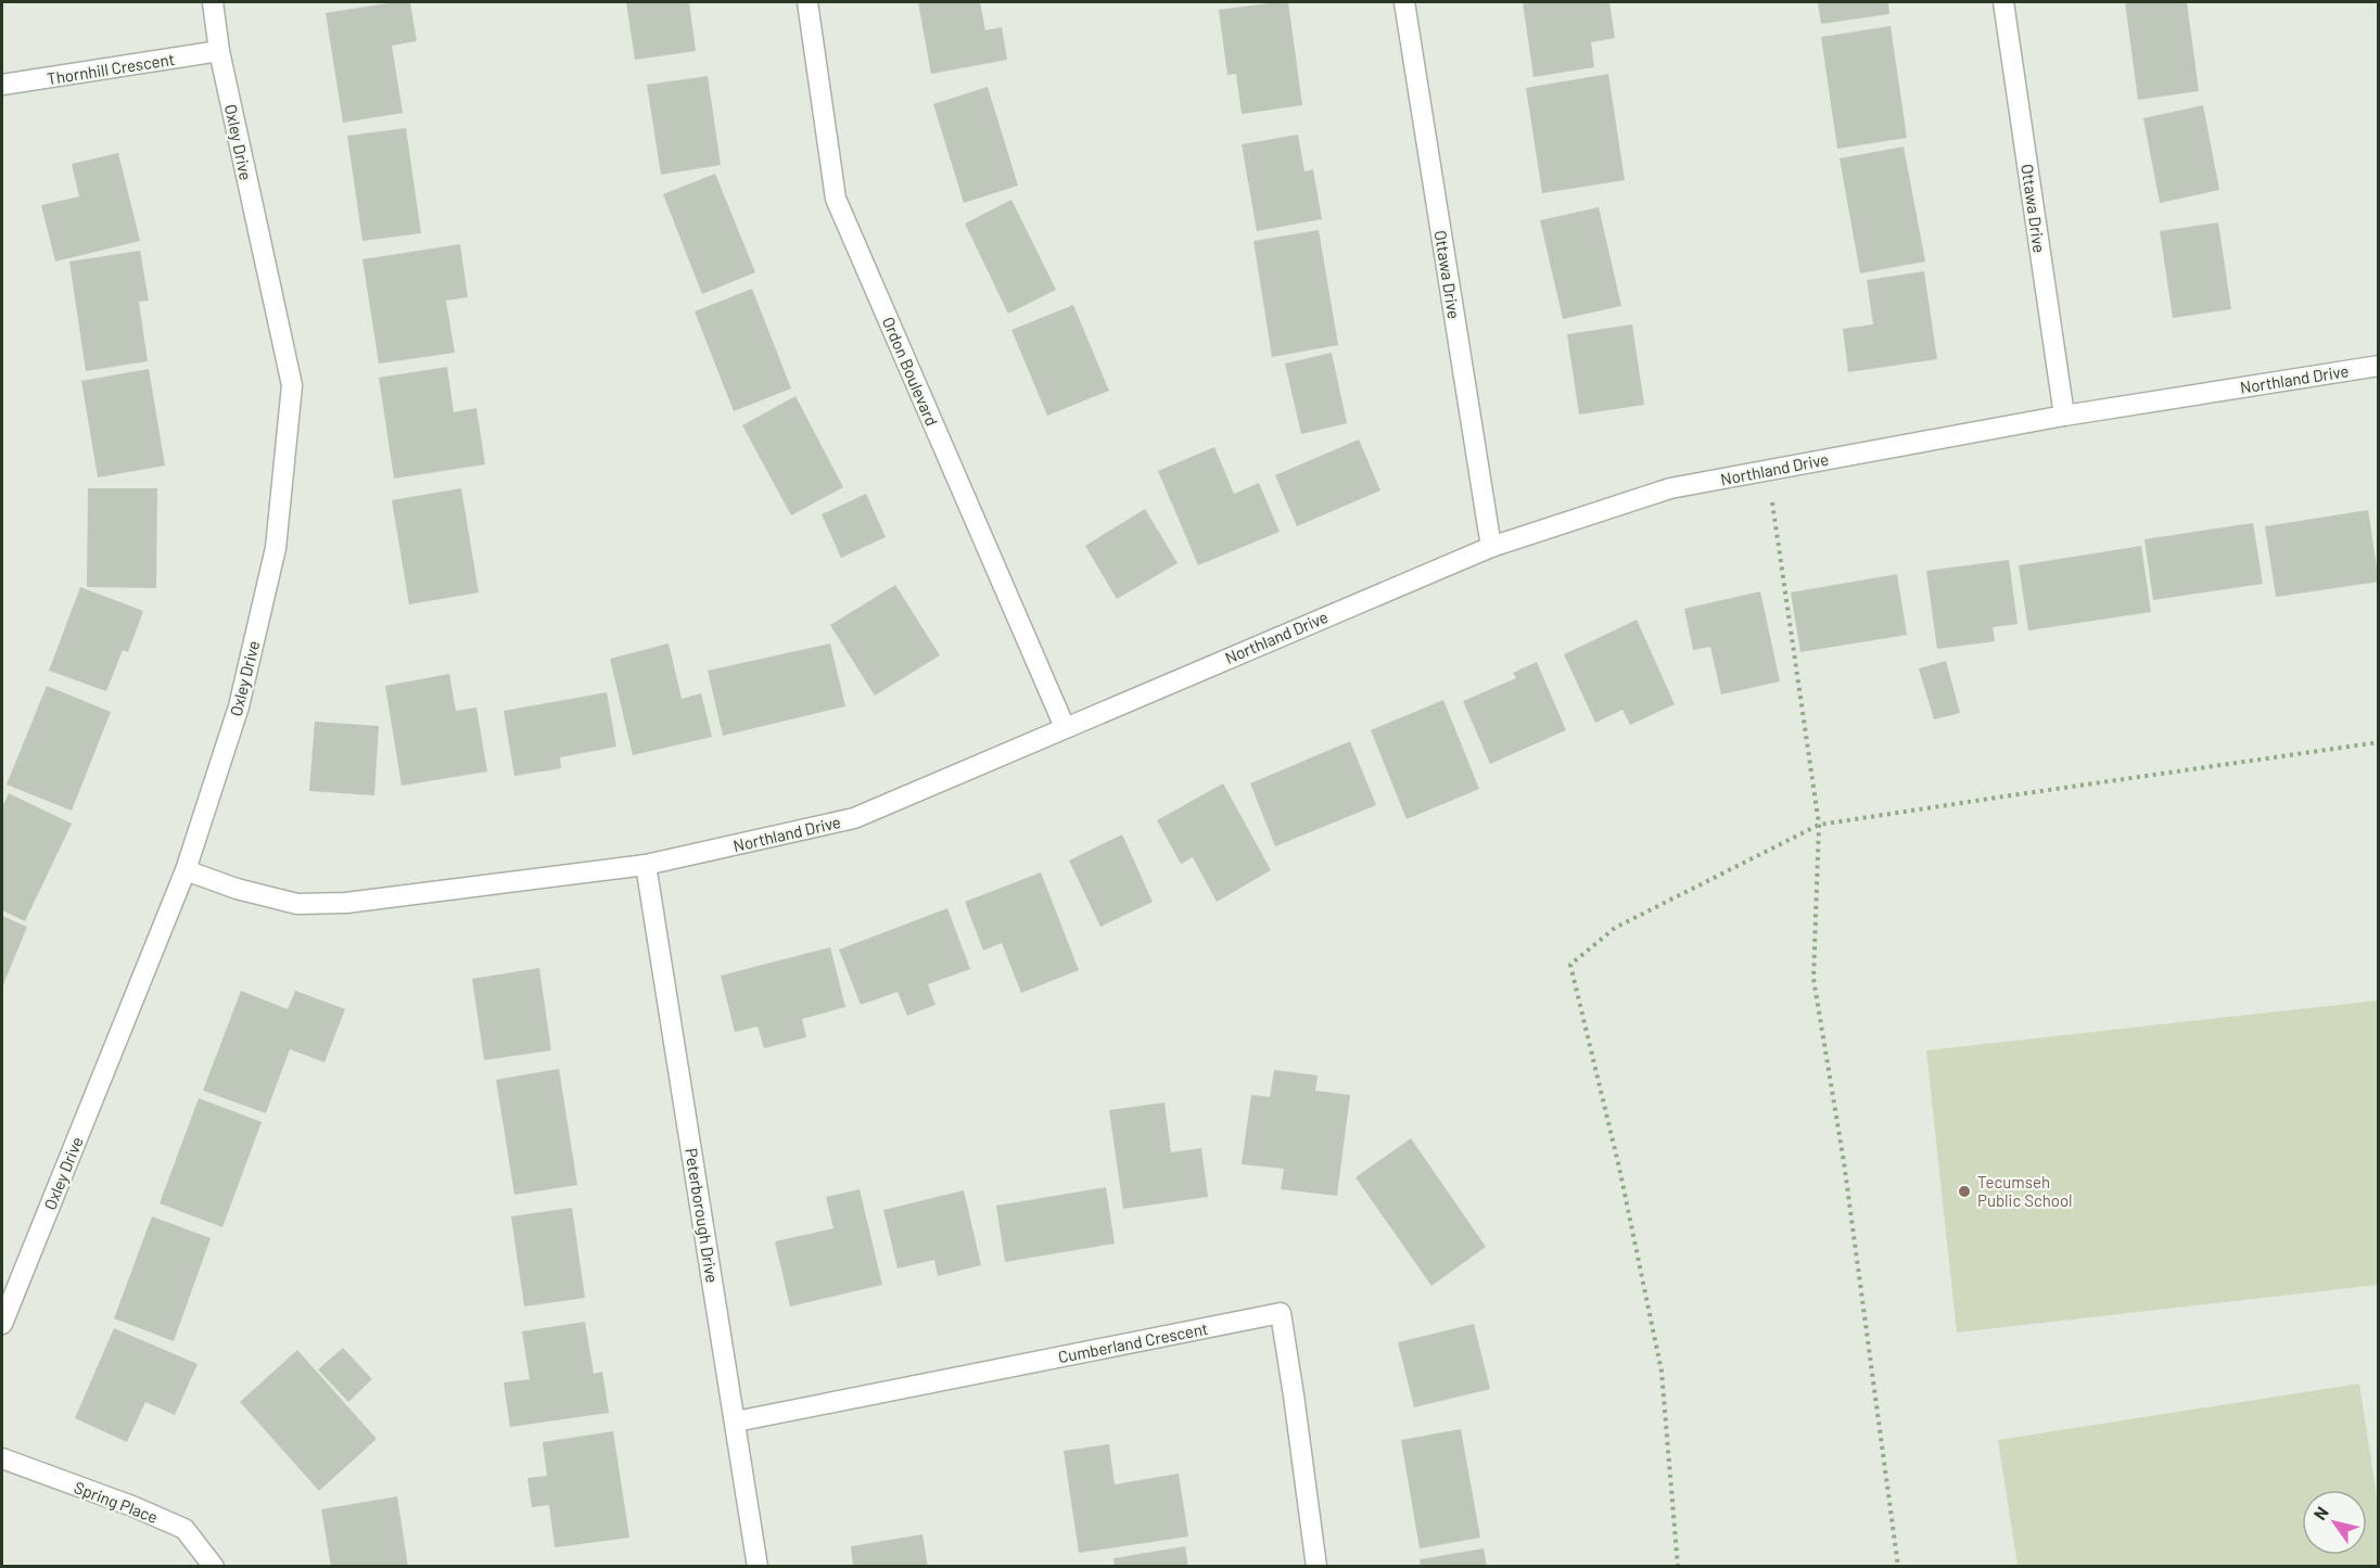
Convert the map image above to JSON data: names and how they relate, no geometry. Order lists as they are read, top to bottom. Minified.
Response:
{"streets":{"street":["Thornhill Crescent","Oxley Drive","Ottawa Drive","Ordon Boulevard","Northland Drive","Peterborough Drive","Cumberland Crescent","Spring Place"]},"crossings":[["Thornhill Crescent","Oxley Drive"],["Oxley Drive","Northland Drive"],["Ottawa Drive","Northland Drive"],["Ordon Boulevard","Northland Drive"],["Northland Drive","Peterborough Drive"],["Peterborough Drive","Cumberland Crescent"]],"places":["Tecumseh Public School"],"north":"top left"}
